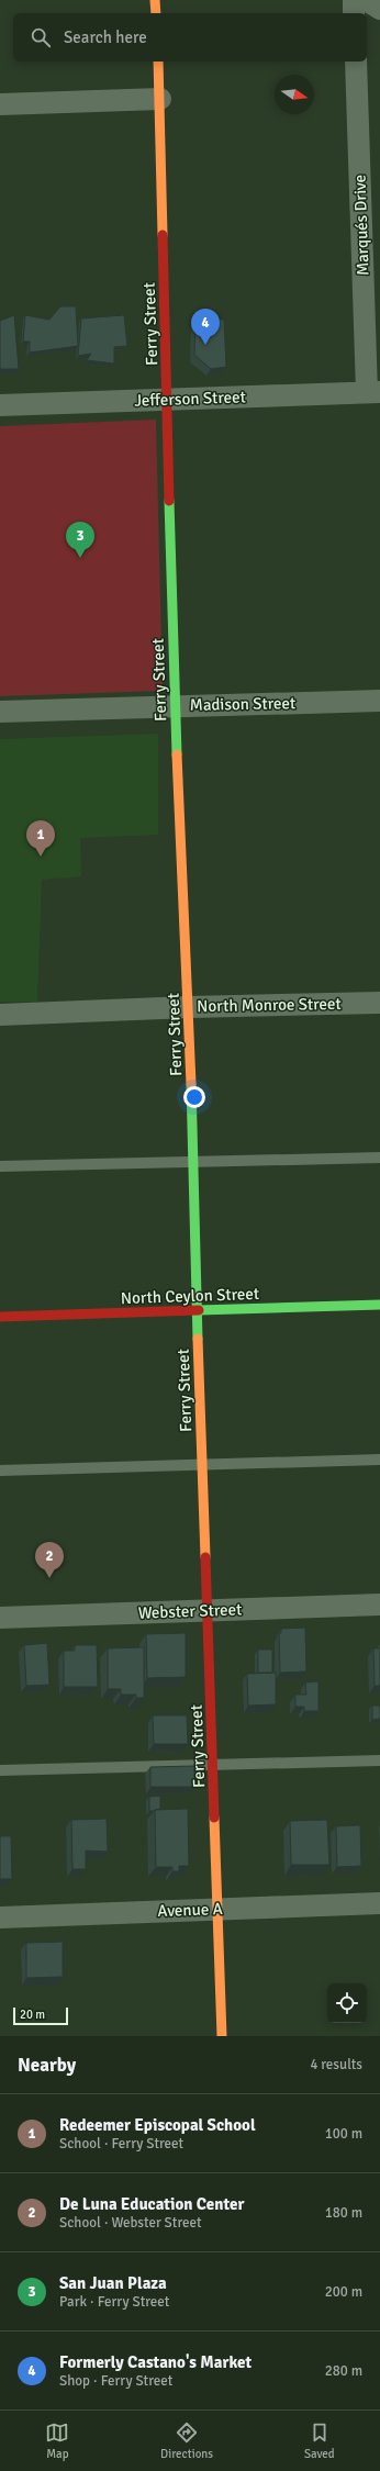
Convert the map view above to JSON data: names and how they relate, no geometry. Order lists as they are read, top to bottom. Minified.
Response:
{"streets":{"street":["Marqués Drive","Ferry Street","Jefferson Street","Madison Street","North Monroe Street","North Ceylon Street","Webster Street","Avenue A"]},"crossings":[["Marqués Drive","Jefferson Street"],["Ferry Street","Jefferson Street"],["Ferry Street","Madison Street"],["Ferry Street","North Monroe Street"],["Ferry Street","North Ceylon Street"],["Ferry Street","Webster Street"],["Ferry Street","Avenue A"]],"scale_bar":"20 m","north":"right","page":{"search":"Search here","pins":["4","3","1","2"],"scale":"20 m","heading":["Nearby","4 results"],"list":[{"mark":"1","name":"Redeemer Episcopal School","note":"School · Ferry Street","value":"100 m"},{"mark":"2","name":"De Luna Education Center","note":"School · Webster Street","value":"180 m"},{"mark":"3","name":"San Juan Plaza","note":"Park · Ferry Street","value":"200 m"},{"mark":"4","name":"Formerly Castano's Market","note":"Shop · Ferry Street","value":"280 m"}],"nav":["Map","Directions","Saved"]}}
